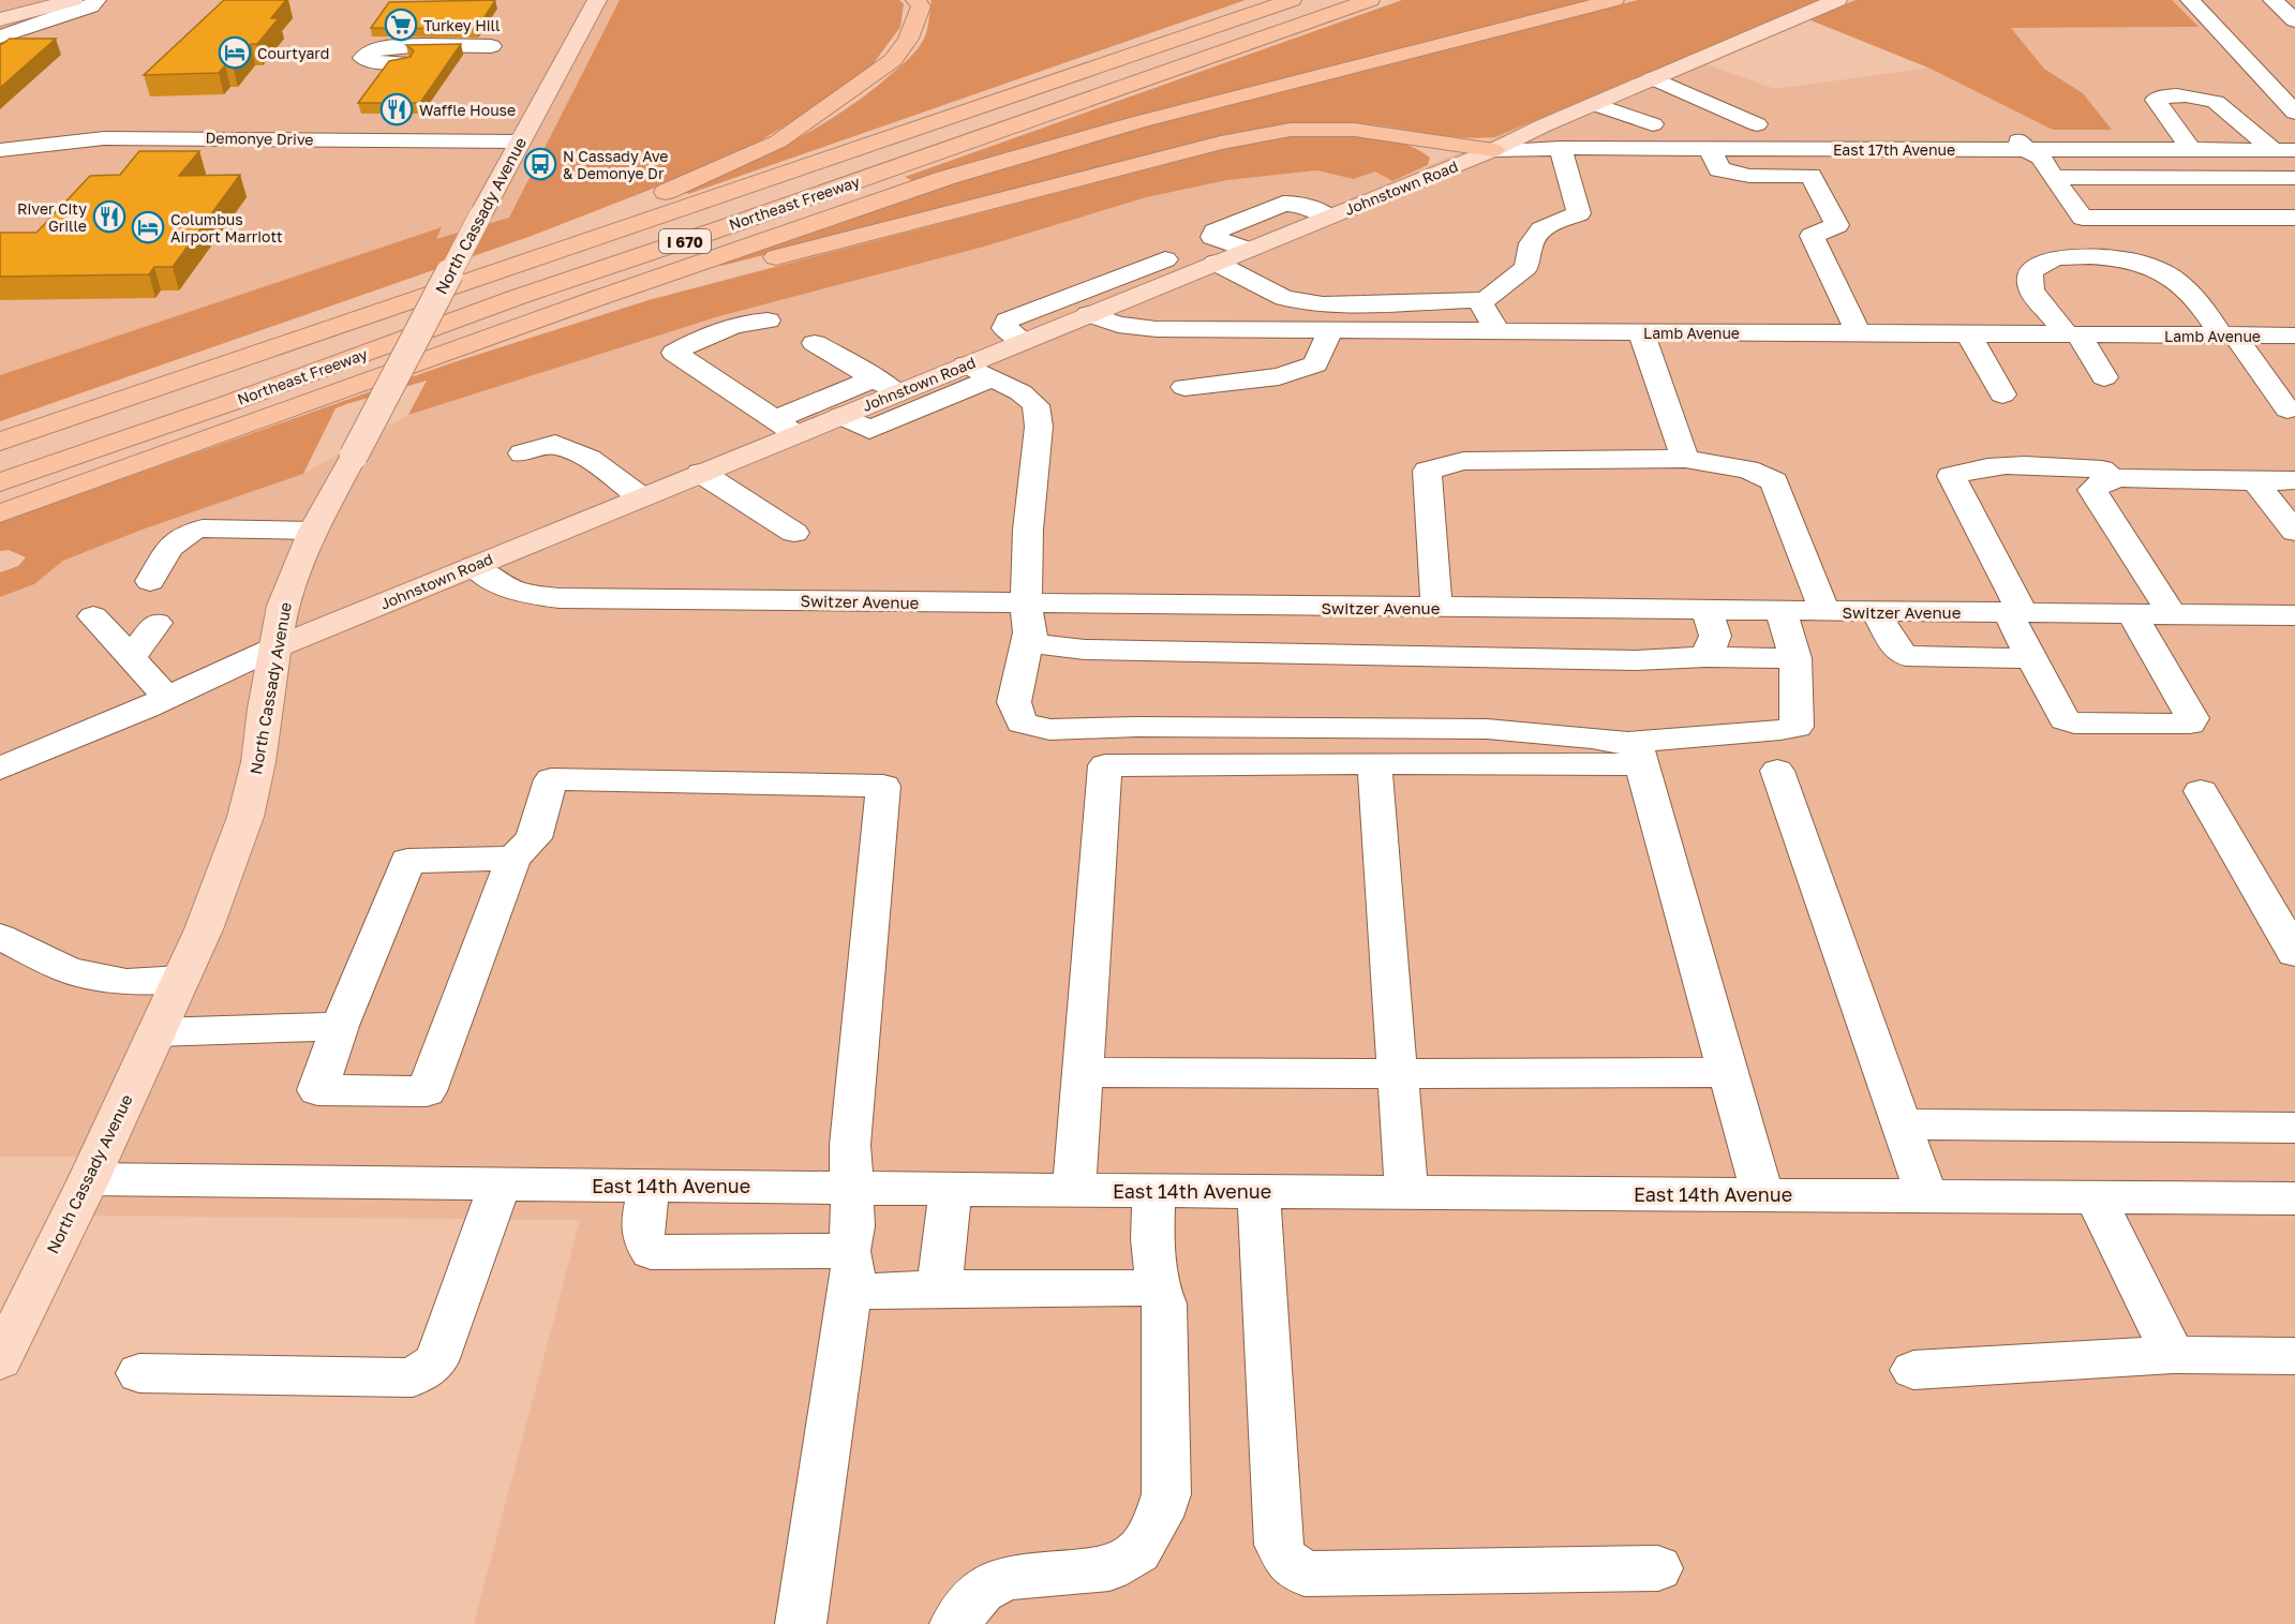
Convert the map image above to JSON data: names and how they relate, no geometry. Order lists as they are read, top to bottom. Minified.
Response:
{"streets":{"highway":["Northeast Freeway","I 670"],"main road":["Johnstown Road","North Cassady Avenue"],"street":["Demonye Drive","East 17th Avenue","Lamb Avenue","Switzer Avenue","East 14th Avenue"]},"crossings":[["Demonye Drive","North Cassady Avenue"],["East 17th Avenue","Johnstown Road"],["Johnstown Road","North Cassady Avenue"],["Johnstown Road","Lamb Avenue"],["Johnstown Road","Switzer Avenue"],["North Cassady Avenue","East 14th Avenue"]],"places":{"supermarket":["Turkey Hill"],"hotel":["Courtyard","Columbus Airport Marriott"],"restaurant":["Waffle House","River City Grille"],"bus stop":["N Cassady Ave & Demonye Dr"]}}
